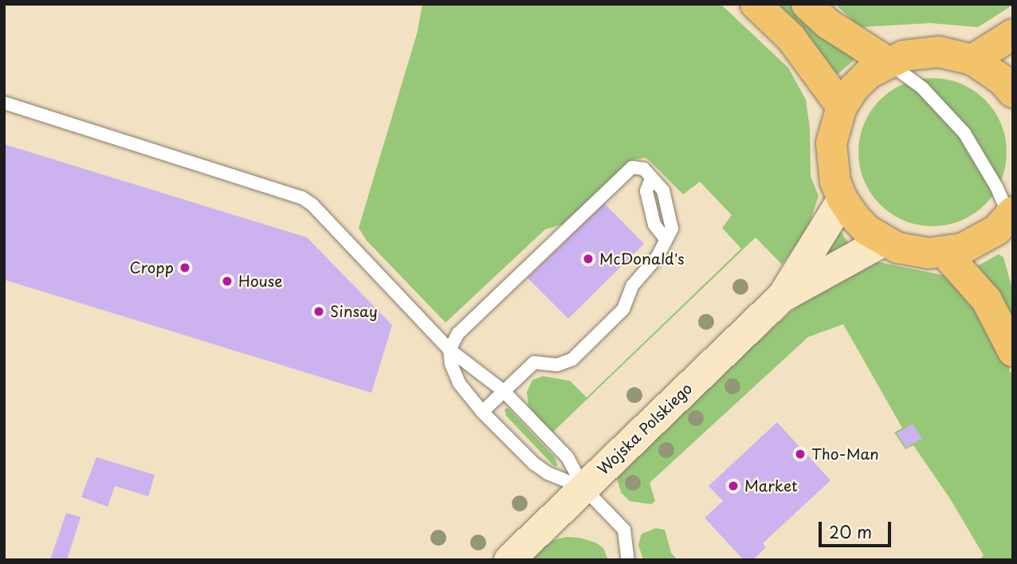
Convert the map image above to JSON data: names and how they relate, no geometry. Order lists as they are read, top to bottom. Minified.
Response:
{"streets":{"street":["Wojska Polskiego"]},"places":["McDonald's","Cropp","House","Sinsay","Tho-Man","Market"],"scale_bar":"20 m"}
